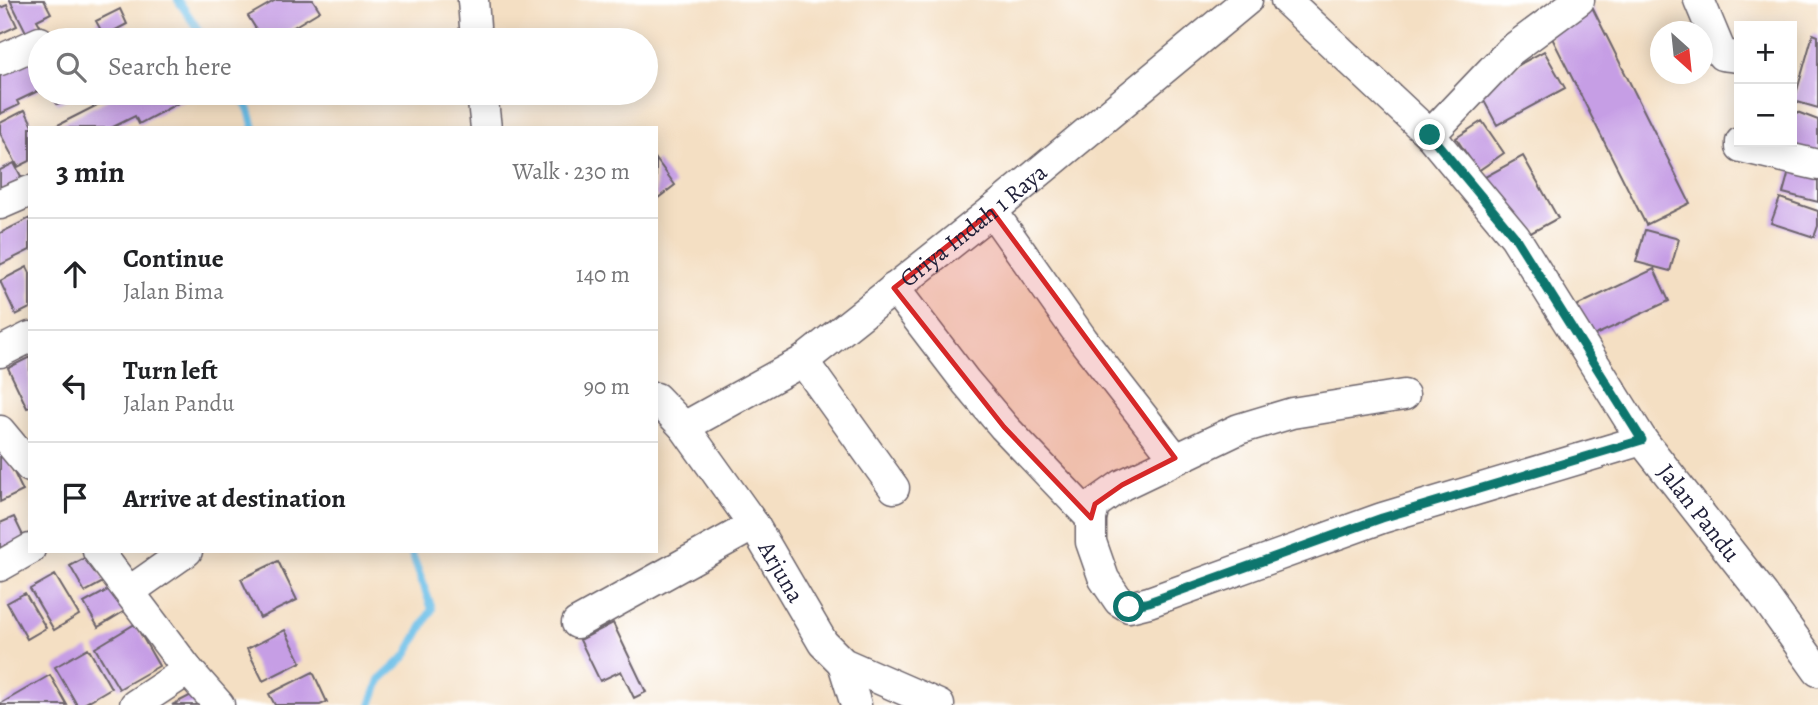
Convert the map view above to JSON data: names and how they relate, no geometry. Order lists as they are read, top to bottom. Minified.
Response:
{"streets":{"street":["Griya Indah 1 Raya","Jalan Pandu","Arjuna"]},"crossings":[["Griya Indah 1 Raya","Arjuna"]],"north":"bottom right","page":{"map_buttons":["+","−"],"search":"Search here","heading":["3 min","Walk · 230 m"],"list":[["Continue","Jalan Bima","140 m"],["Turn left","Jalan Pandu","90 m"],"Arrive at destination"]}}
